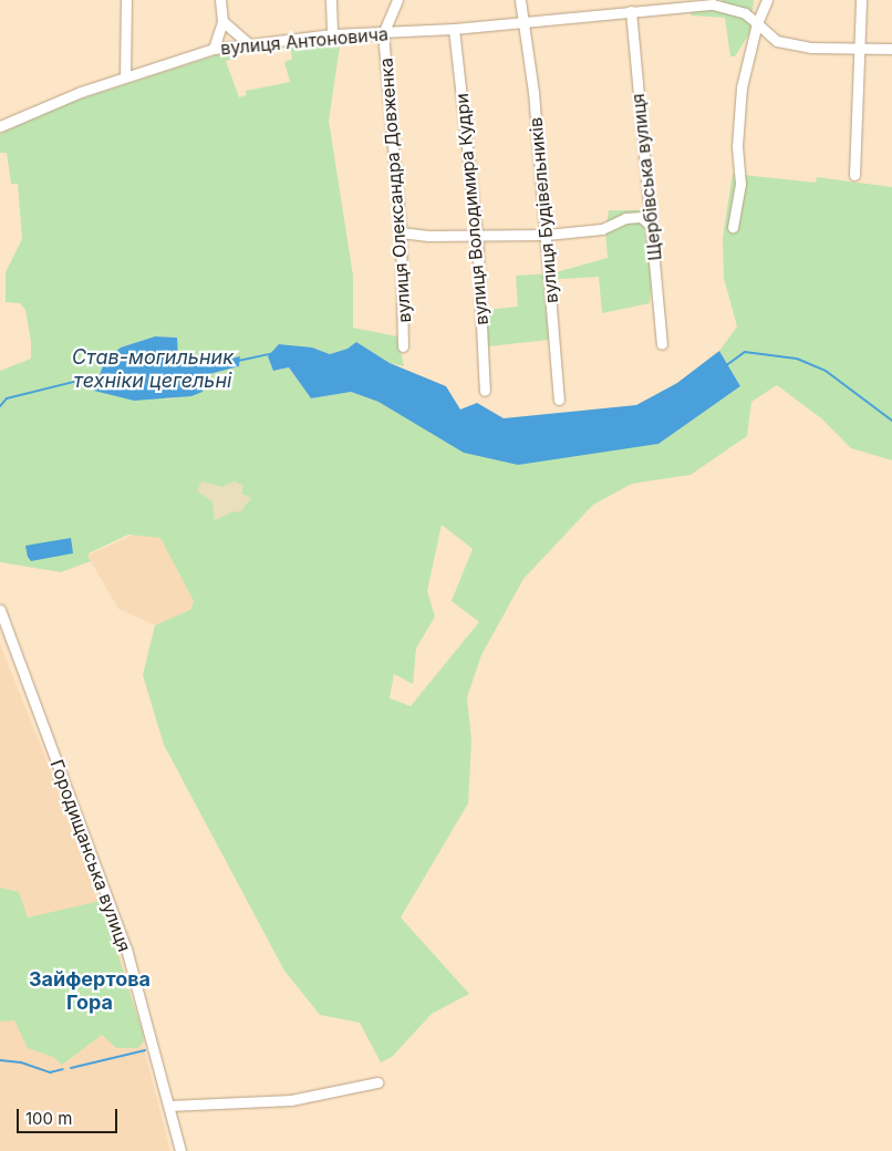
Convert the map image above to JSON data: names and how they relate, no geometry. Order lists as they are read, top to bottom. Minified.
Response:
{"streets":{"street":["вулиця Антоновича","Щербівська вулиця","вулиця Олександра Довженка","вулиця Володимира Кудри","вулиця Будівельників","Городищанська вулиця"]},"crossings":[["вулиця Антоновича","Щербівська вулиця"],["вулиця Антоновича","вулиця Олександра Довженка"],["вулиця Антоновича","вулиця Володимира Кудри"],["вулиця Антоновича","вулиця Будівельників"]],"districts":["Зайфертова Гора"],"water":["Став-могильник техніки цегельні"],"scale_bar":"100 m"}
